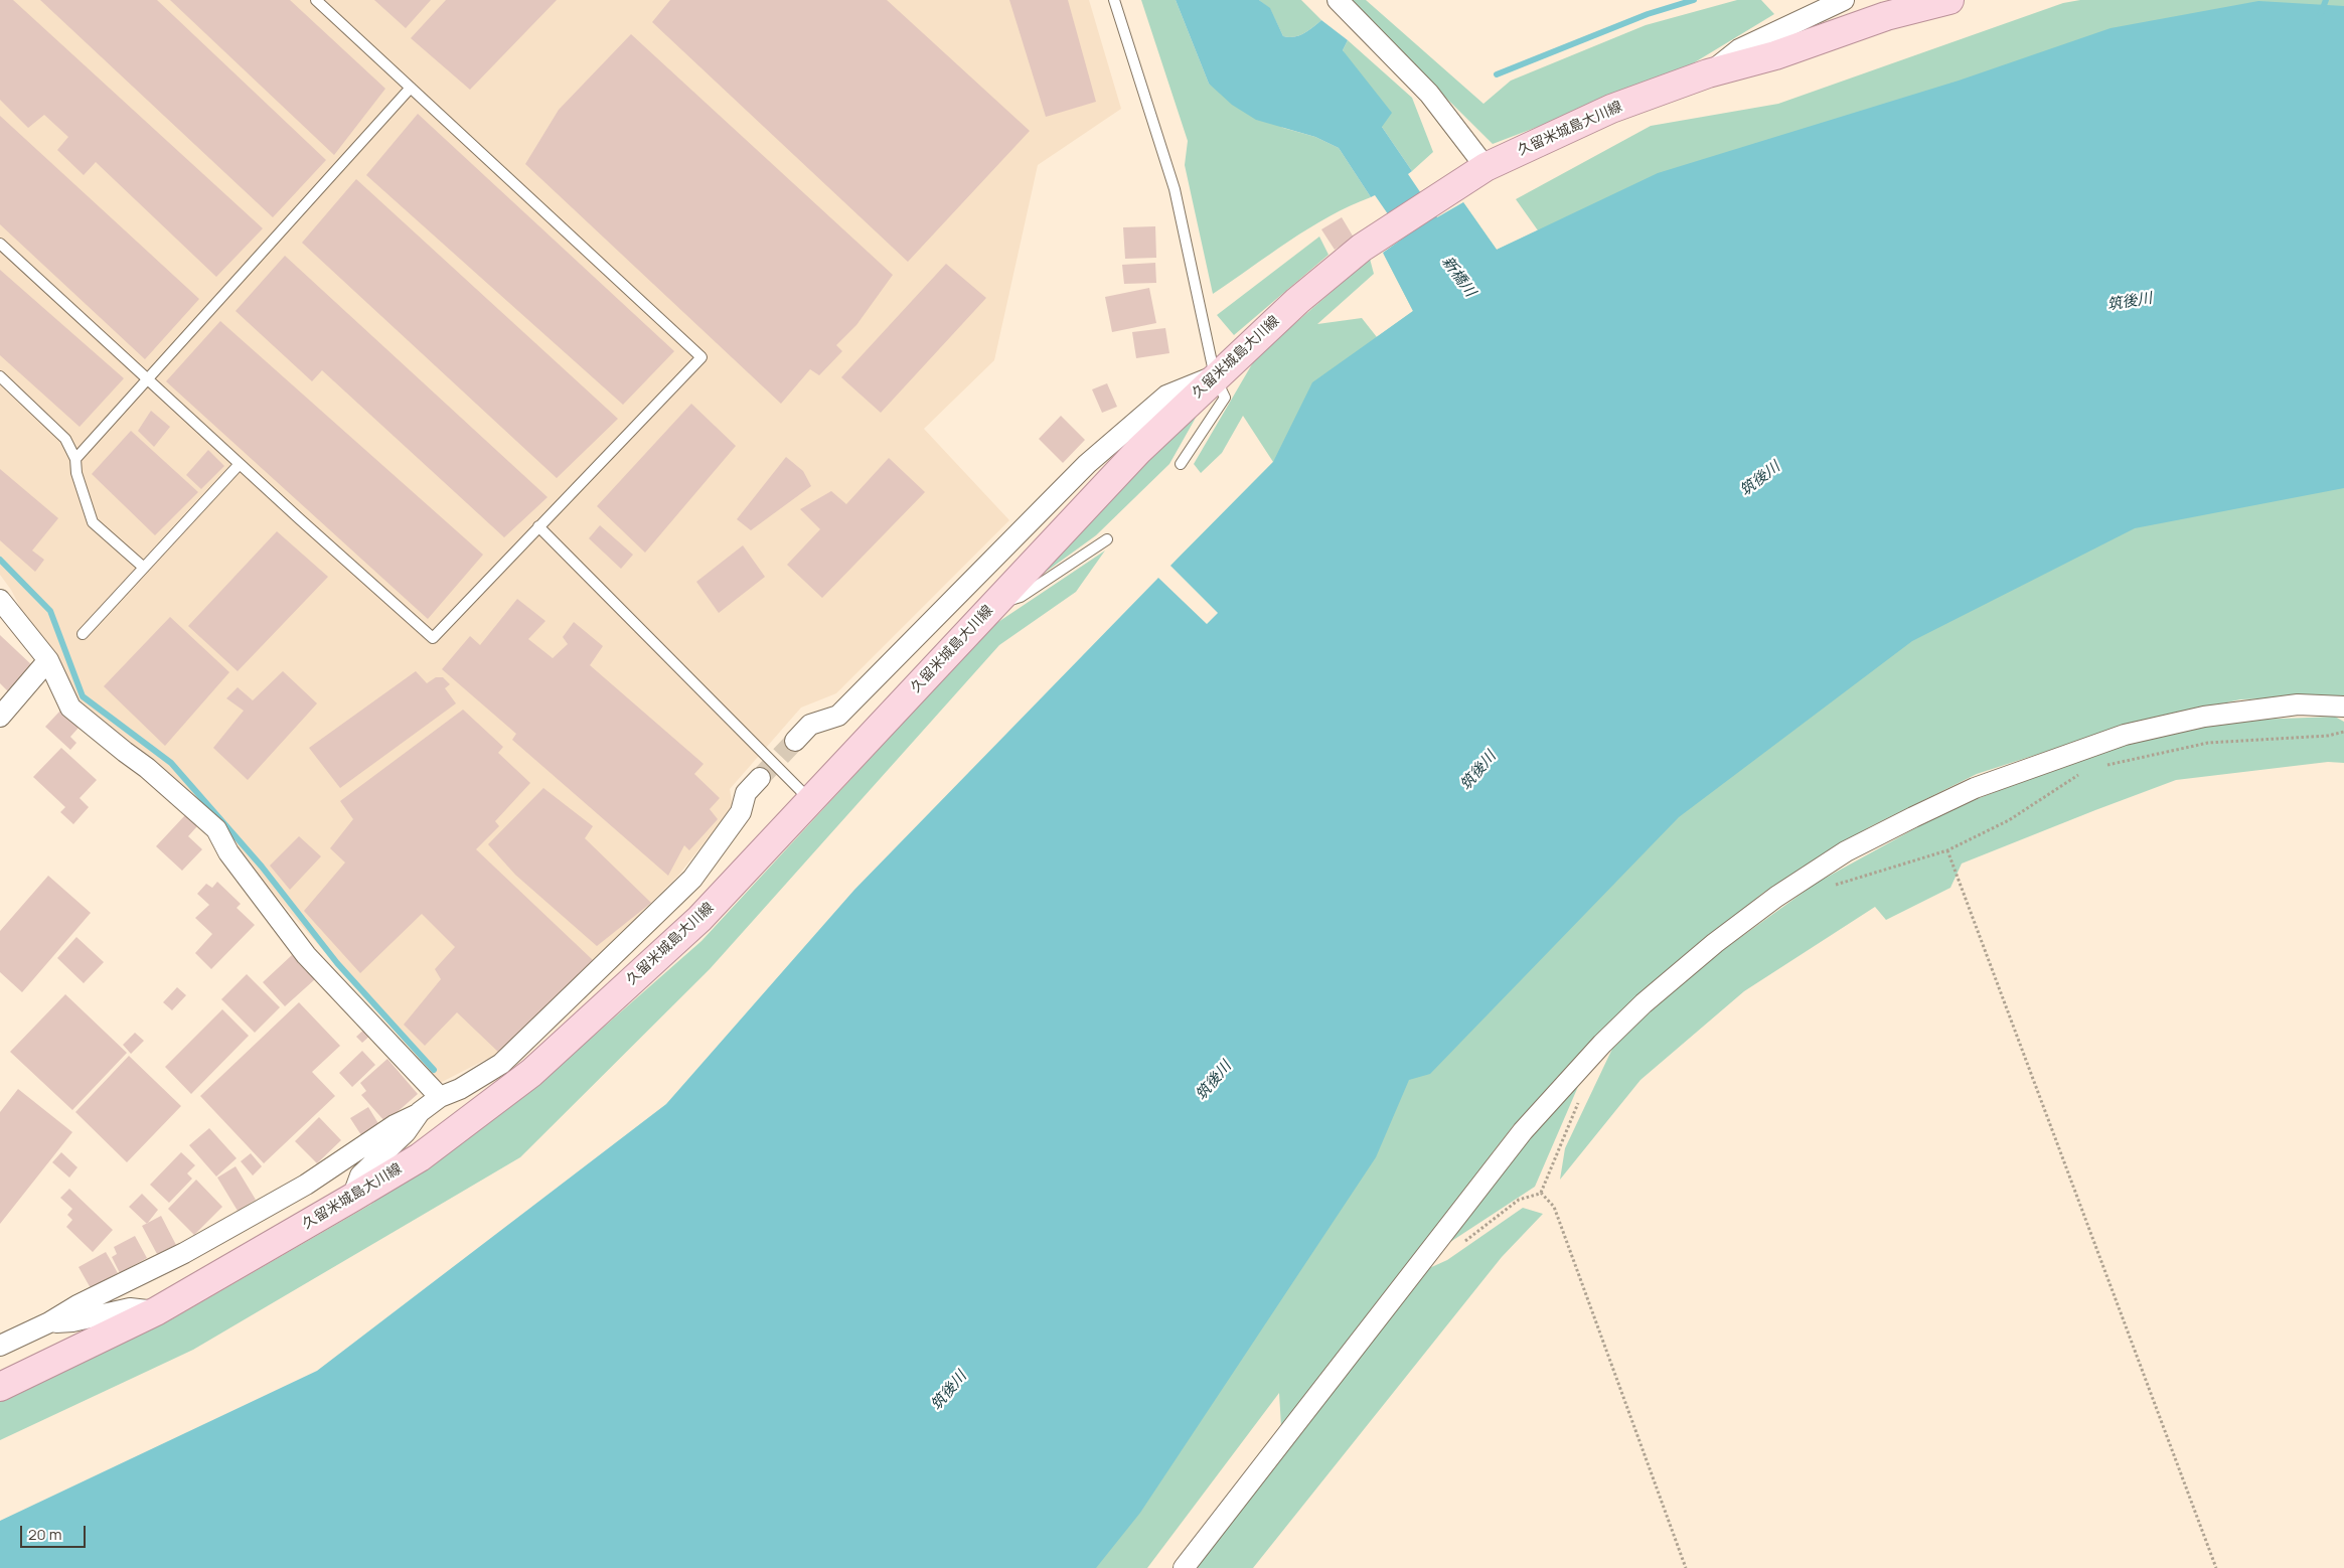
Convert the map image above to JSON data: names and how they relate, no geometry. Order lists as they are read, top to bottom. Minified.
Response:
{"streets":{"main road":["久留米城島大川線"]},"water":["新橋川","筑後川"],"scale_bar":"20 m"}
